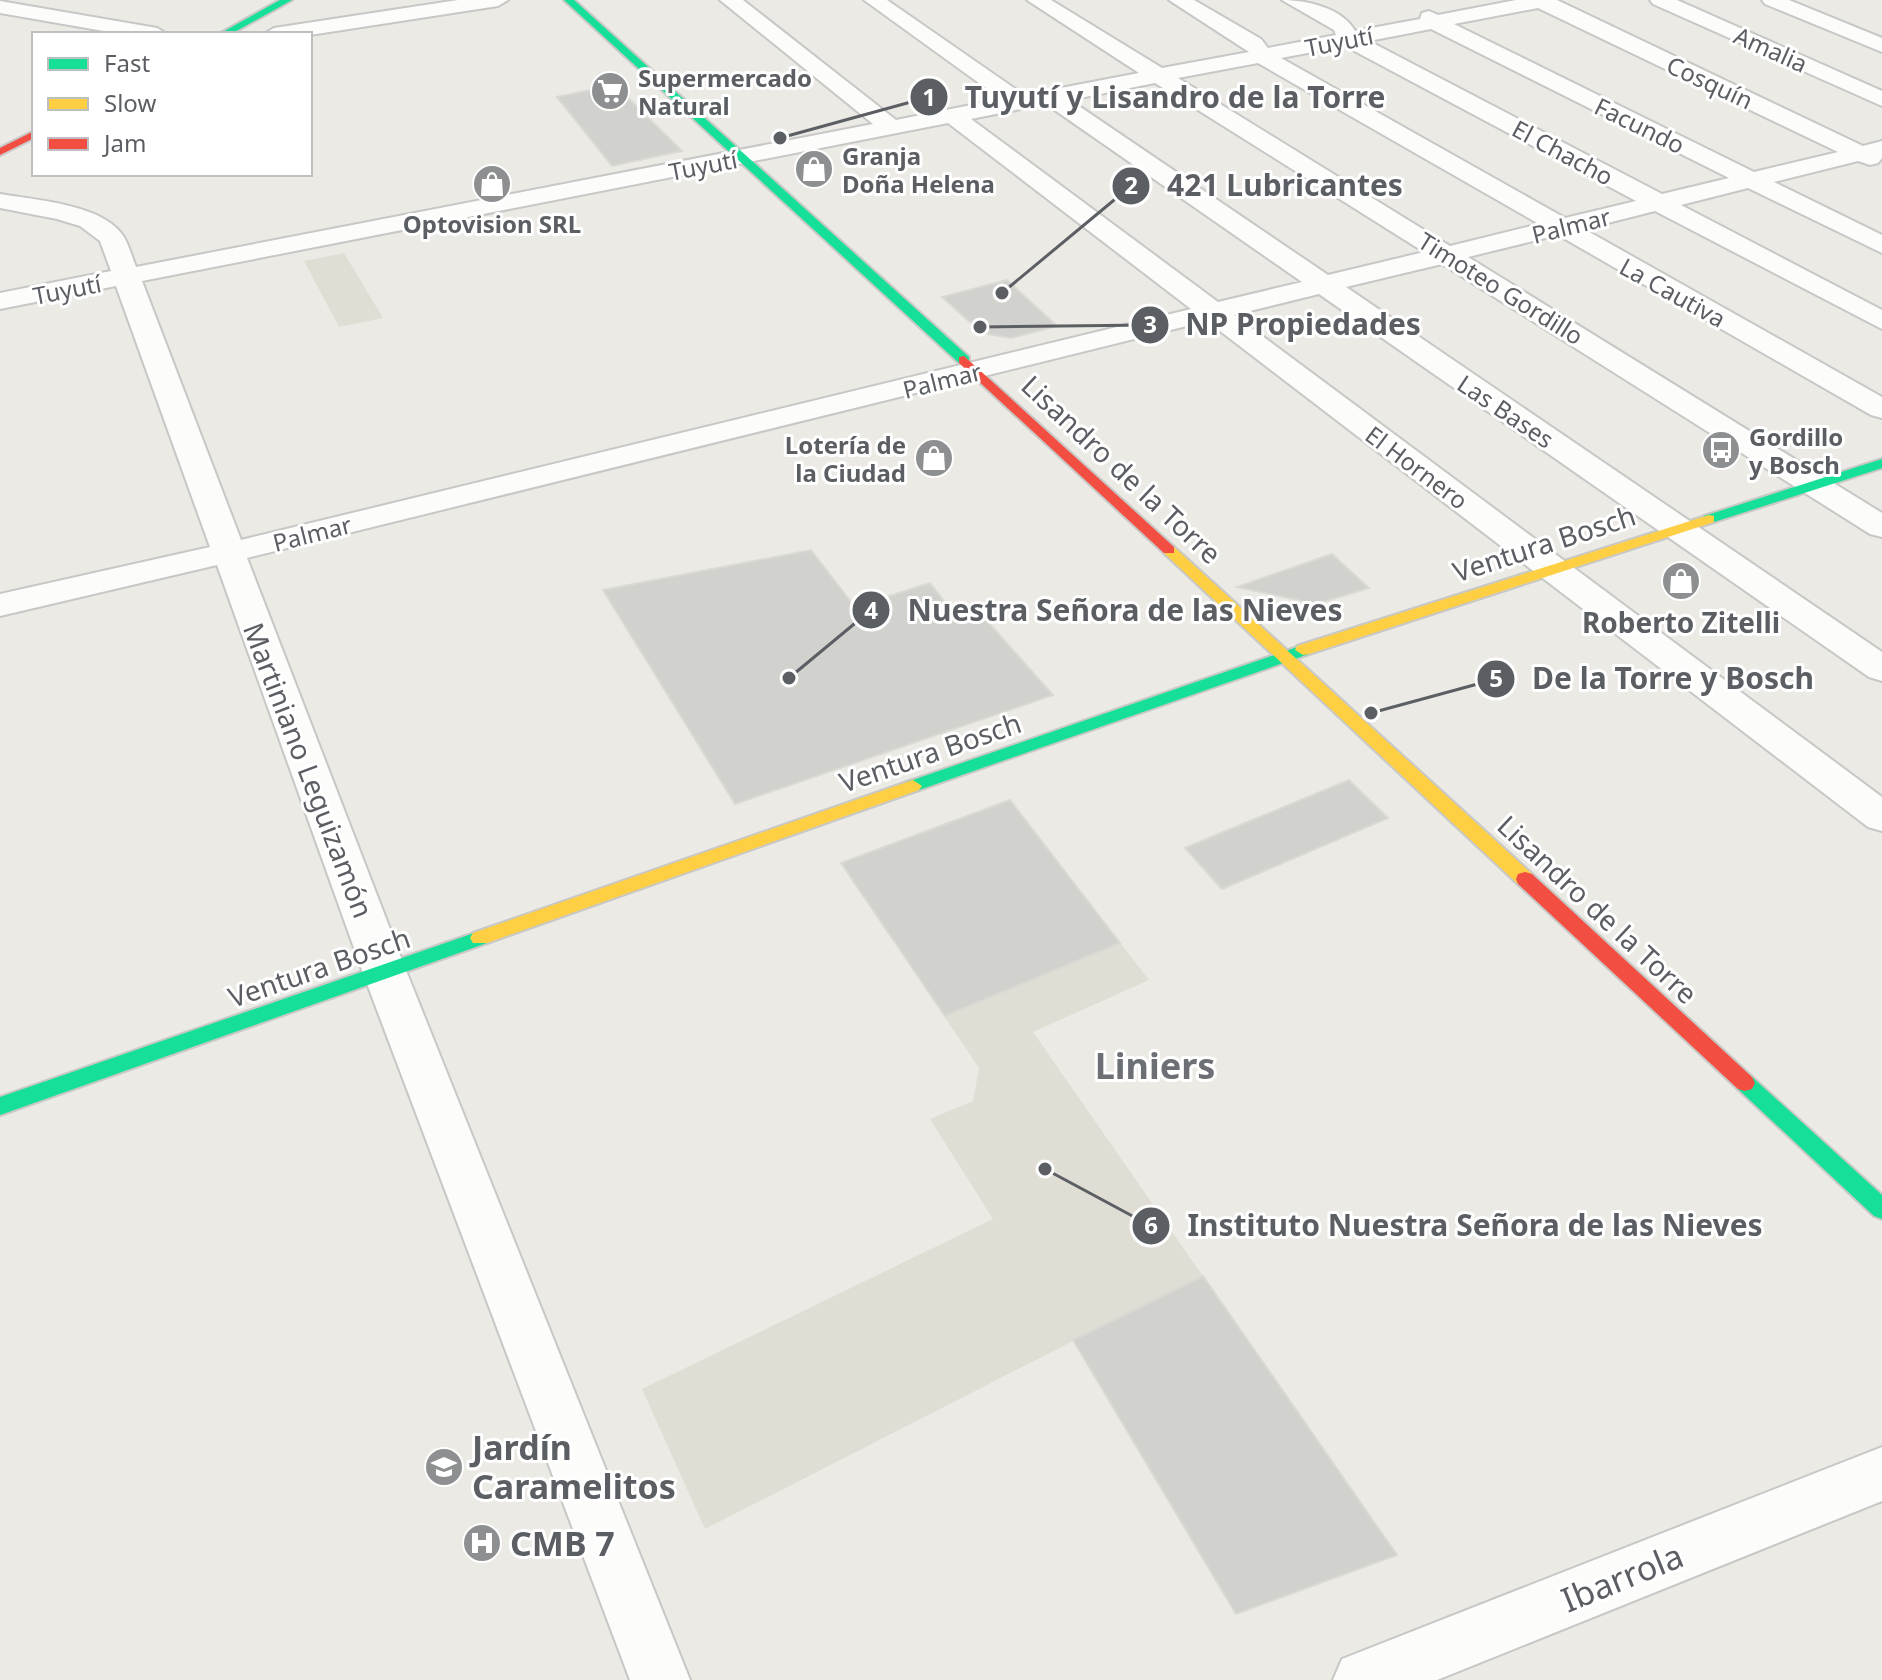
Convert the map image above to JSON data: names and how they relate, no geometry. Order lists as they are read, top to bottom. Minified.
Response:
{"streets":{"street":["Tuyutí","Amalia","Cosquín","Facundo","El Chacho","Palmar","Timoteo Gordillo","La Cautiva","Las Bases","El Hornero","Lisandro de la Torre","Ventura Bosch","Martiniano Leguizamón","Ibarrola"]},"crossings":[["Tuyutí","Cosquín"],["Tuyutí","Facundo"],["Tuyutí","El Chacho"],["Tuyutí","Timoteo Gordillo"],["Tuyutí","La Cautiva"],["Tuyutí","Las Bases"],["Tuyutí","El Hornero"],["Tuyutí","Lisandro de la Torre"],["Tuyutí","Martiniano Leguizamón"],["Cosquín","Palmar"],["Facundo","Palmar"],["El Chacho","Palmar"],["Palmar","Timoteo Gordillo"],["Palmar","La Cautiva"],["Palmar","Las Bases"],["Palmar","El Hornero"],["Palmar","Lisandro de la Torre"],["Palmar","Martiniano Leguizamón"],["Timoteo Gordillo","Ventura Bosch"],["Las Bases","Ventura Bosch"],["El Hornero","Ventura Bosch"],["Lisandro de la Torre","Ventura Bosch"],["Ventura Bosch","Martiniano Leguizamón"]],"districts":["Liniers"],"places":{"supermarket":["Supermercado Natural"],"other":["Tuyutí y Lisandro de la Torre","421 Lubricantes","NP Propiedades","Nuestra Señora de las Nieves","De la Torre y Bosch","Instituto Nuestra Señora de las Nieves"],"shop":["Granja Doña Helena","Optovision SRL","Lotería de la Ciudad","Roberto Zitelli"],"bus stop":["Gordillo y Bosch"],"school or university":["Jardín Caramelitos"],"hospital":["CMB 7"]},"legend":["Fast","Slow","Jam"]}
